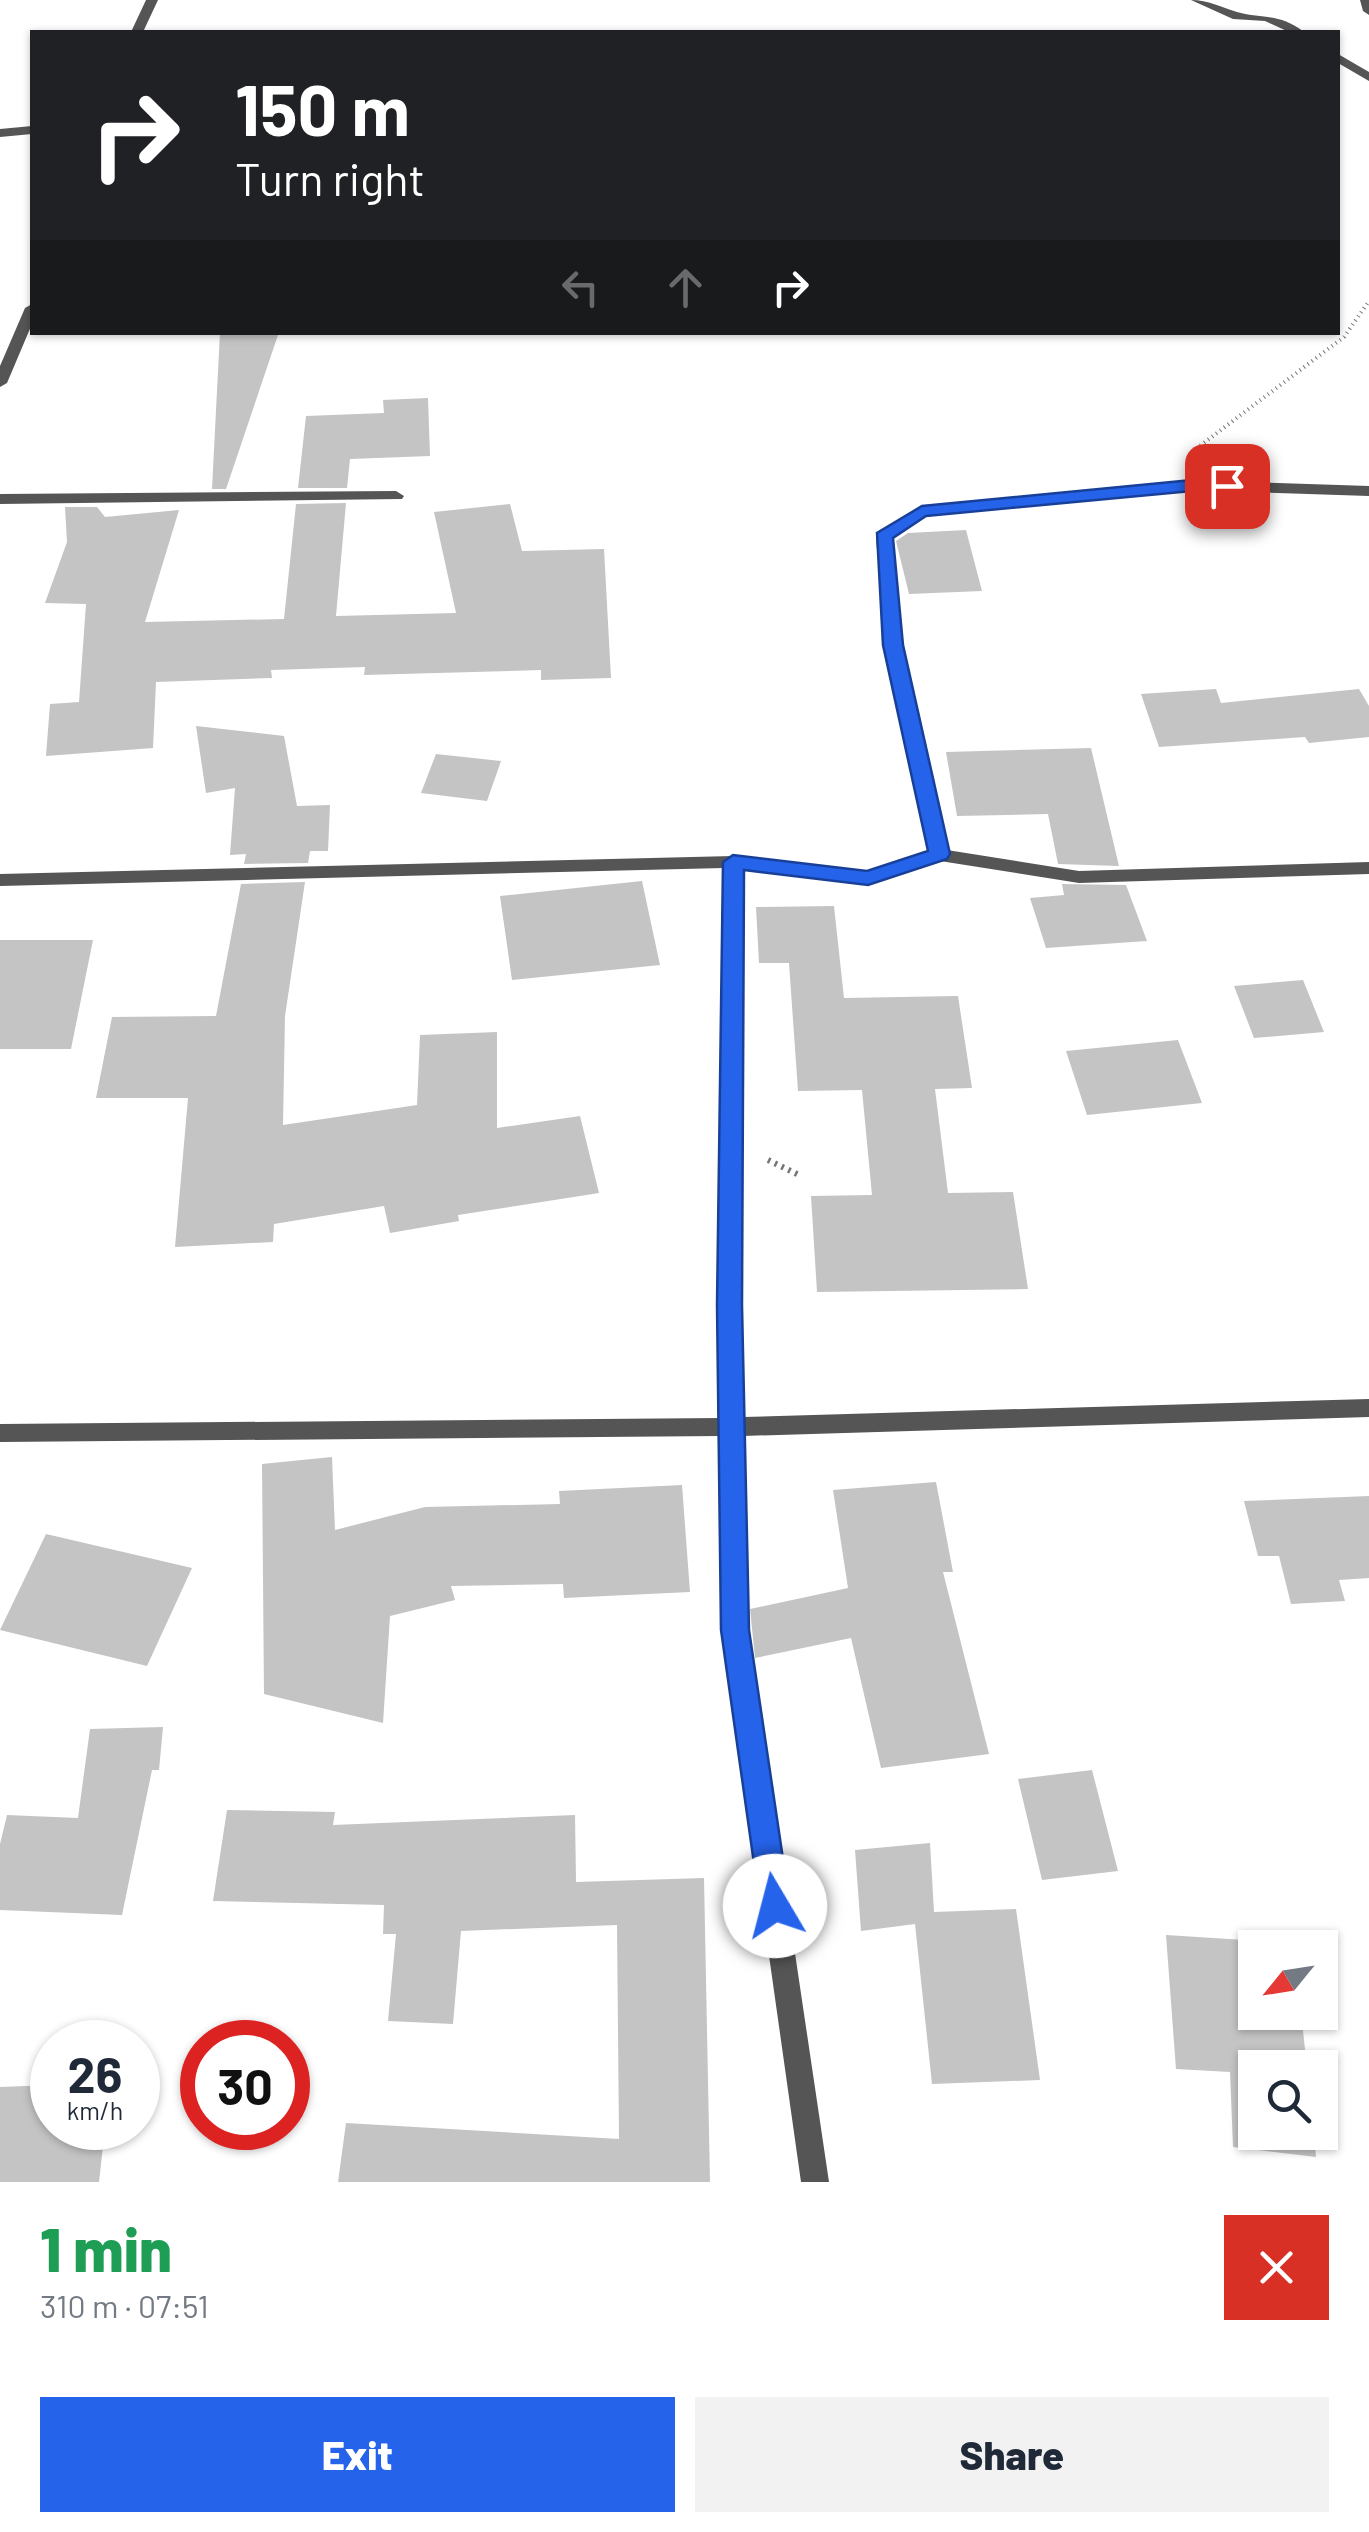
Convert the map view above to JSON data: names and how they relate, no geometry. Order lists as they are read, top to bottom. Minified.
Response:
{"north":"bottom left","page":{"turn":["150 m","Turn right"],"speed":"26 km/h","limit":"30","heading":["1 min","310 m · 07:51"],"buttons":["Exit","Share"]}}
